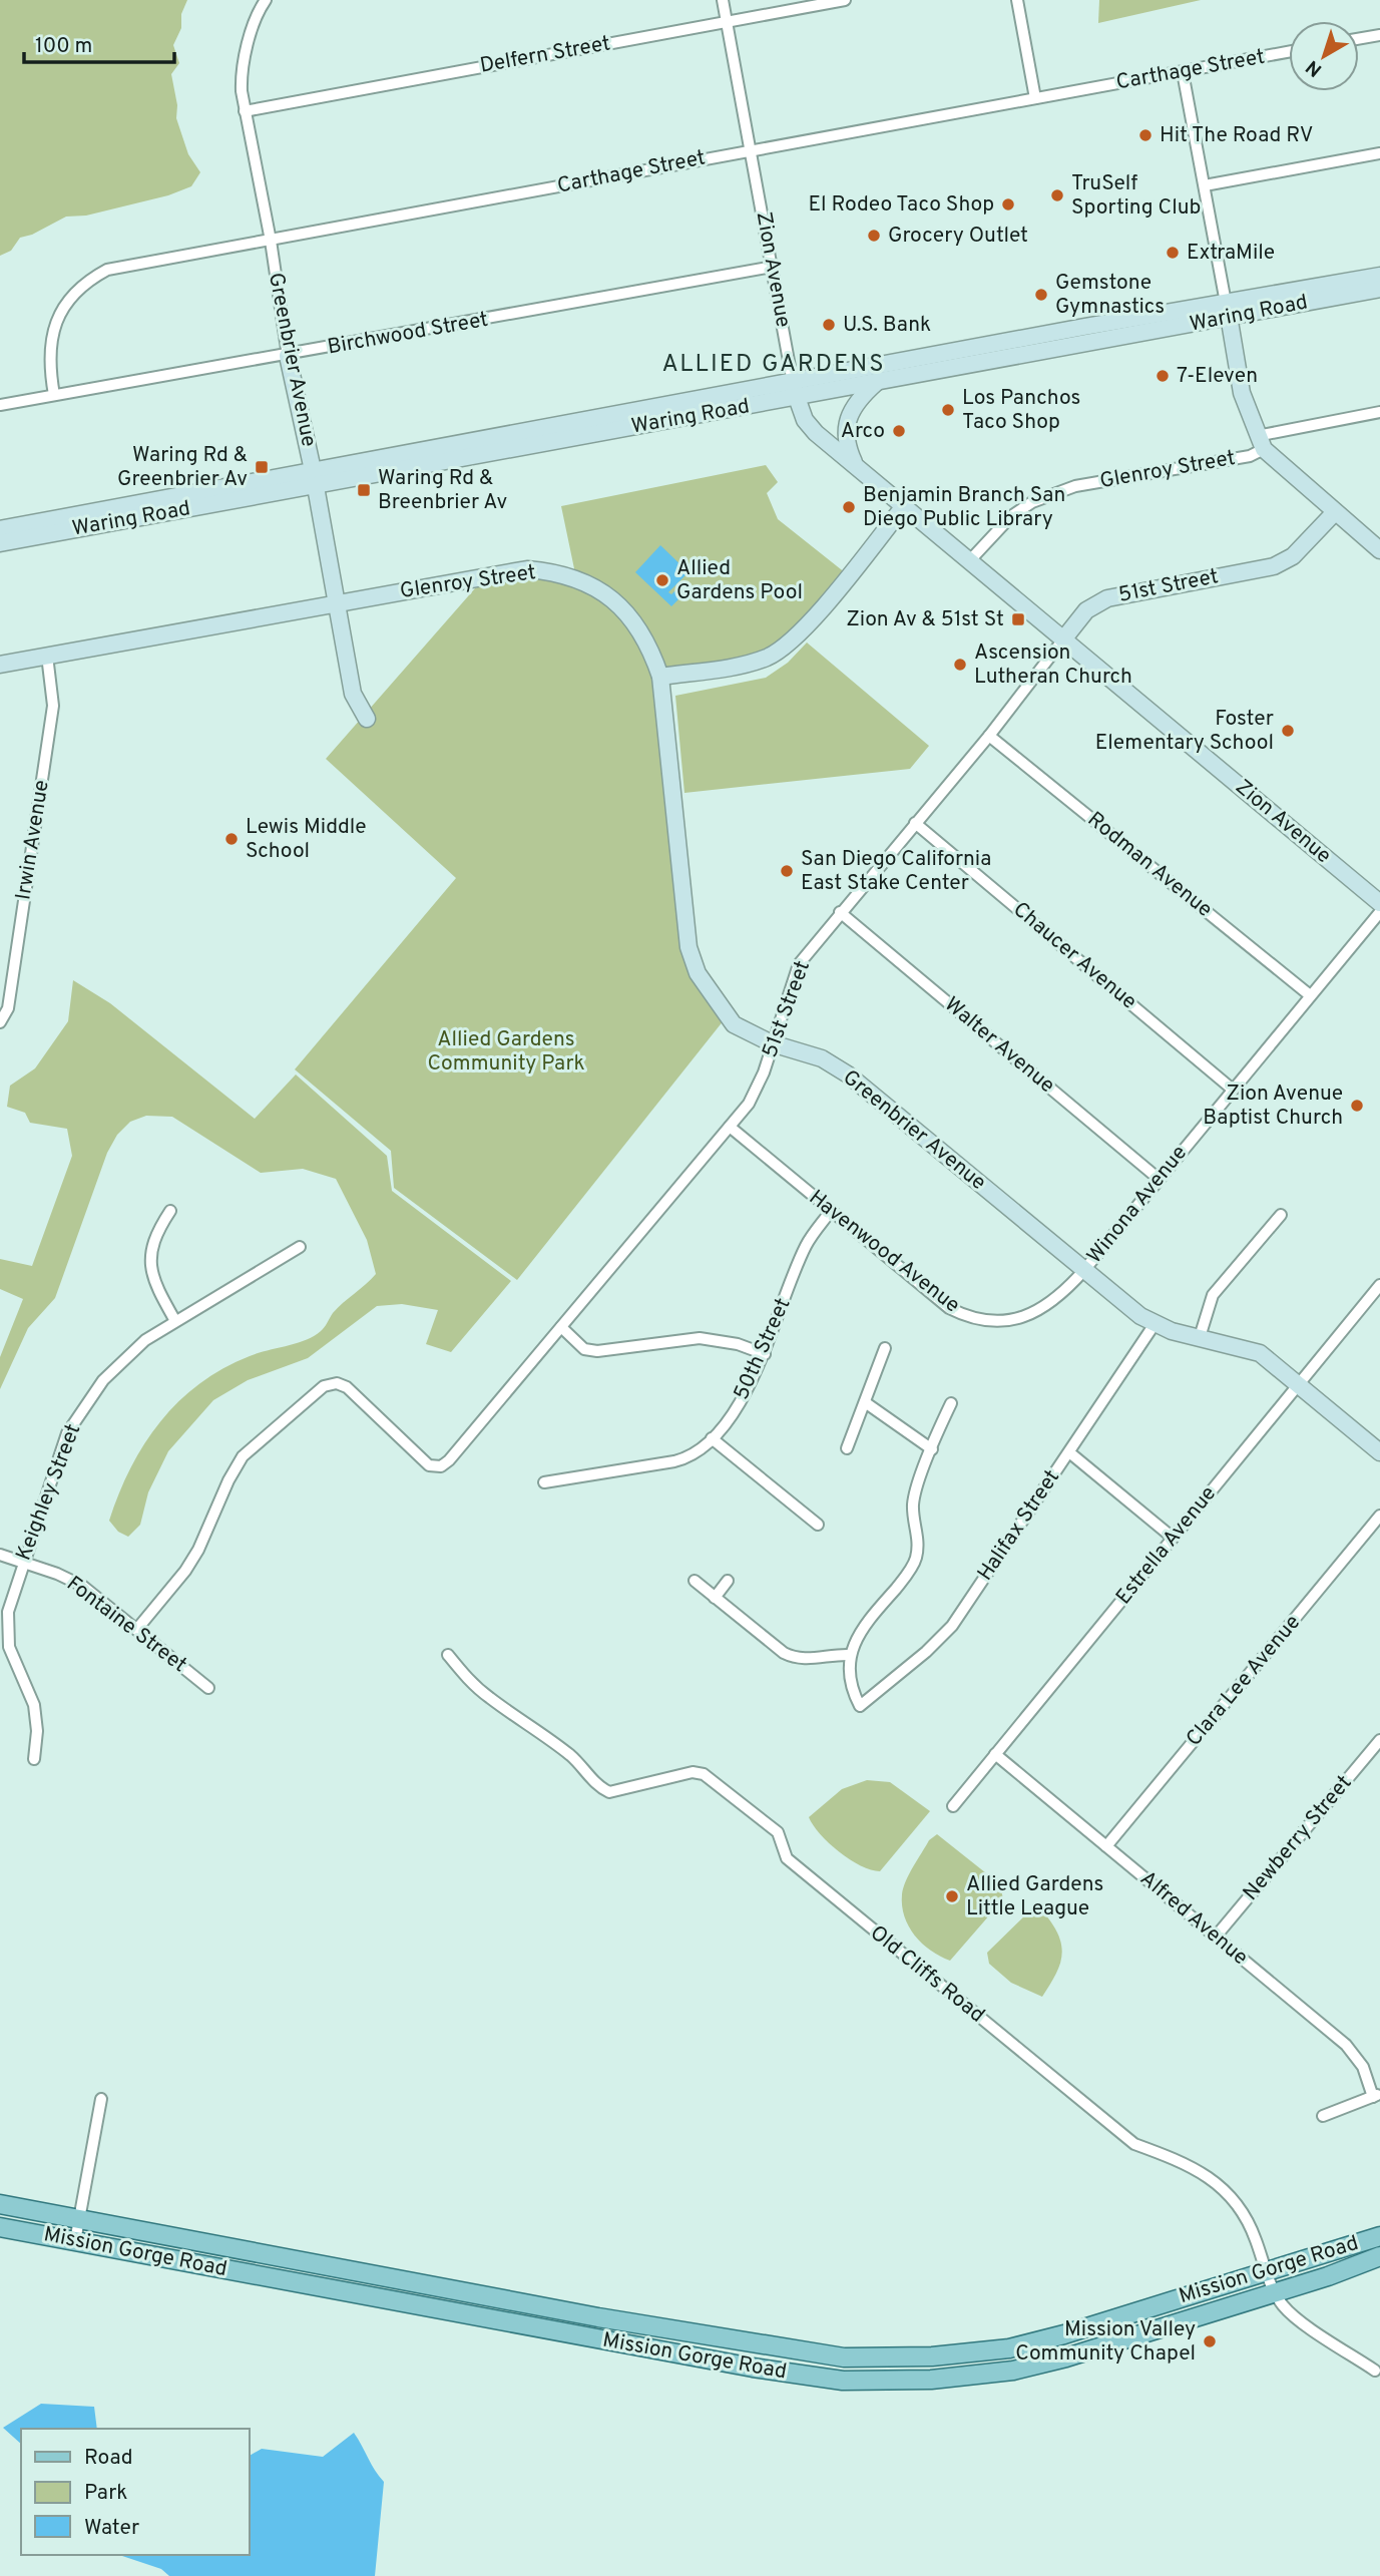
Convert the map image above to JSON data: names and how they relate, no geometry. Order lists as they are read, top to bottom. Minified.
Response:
{"streets":{"main road":["Zion Avenue","Waring Road","Greenbrier Avenue","Glenroy Street","51st Street","Mission Gorge Road"],"street":["Delfern Street","Carthage Street","Birchwood Street","Irwin Avenue","Rodman Avenue","Chaucer Avenue","Walter Avenue","Winona Avenue","Havenwood Avenue","50th Street","Keighley Street","Halifax Street","Estrella Avenue","Fontaine Street","Clara Lee Avenue","Newberry Street","Alfred Avenue","Old Cliffs Road"]},"crossings":[["Delfern Street","Zion Avenue"],["Delfern Street","Greenbrier Avenue"],["Carthage Street","Zion Avenue"],["Carthage Street","Birchwood Street"],["Carthage Street","Greenbrier Avenue"],["Zion Avenue","Waring Road"],["Zion Avenue","Birchwood Street"],["Zion Avenue","Glenroy Street"],["Zion Avenue","51st Street"],["Waring Road","Greenbrier Avenue"],["Birchwood Street","Greenbrier Avenue"],["Greenbrier Avenue","Glenroy Street"],["Greenbrier Avenue","51st Street"],["Greenbrier Avenue","Winona Avenue"],["Greenbrier Avenue","Havenwood Avenue"],["Greenbrier Avenue","Halifax Street"],["Greenbrier Avenue","Estrella Avenue"],["Glenroy Street","Irwin Avenue"],["51st Street","Rodman Avenue"],["51st Street","Chaucer Avenue"],["51st Street","Walter Avenue"],["51st Street","Havenwood Avenue"],["51st Street","Fontaine Street"],["Rodman Avenue","Winona Avenue"],["Chaucer Avenue","Winona Avenue"],["Walter Avenue","Winona Avenue"],["Winona Avenue","Havenwood Avenue"],["Havenwood Avenue","50th Street"],["Keighley Street","Fontaine Street"],["Estrella Avenue","Alfred Avenue"],["Clara Lee Avenue","Alfred Avenue"],["Newberry Street","Alfred Avenue"],["Old Cliffs Road","Mission Gorge Road"]],"districts":["ALLIED GARDENS"],"parks":["Allied Gardens Community Park"],"places":{"other":["Hit The Road RV","TruSelf Sporting Club","El Rodeo Taco Shop","Grocery Outlet","ExtraMile","Gemstone Gymnastics","U.S. Bank","7-Eleven","Los Panchos Taco Shop","Arco","Benjamin Branch San Diego Public Library","Allied Gardens Pool","Ascension Lutheran Church","Foster Elementary School","Lewis Middle School","San Diego California East Stake Center","Zion Avenue Baptist Church","Allied Gardens Little League","Mission Valley Community Chapel"],"transit":["Waring Rd & Greenbrier Av","Waring Rd & Breenbrier Av","Zion Av & 51st St"]},"legend":["Road","Park","Water"],"scale_bar":"100 m","north":"bottom left"}
